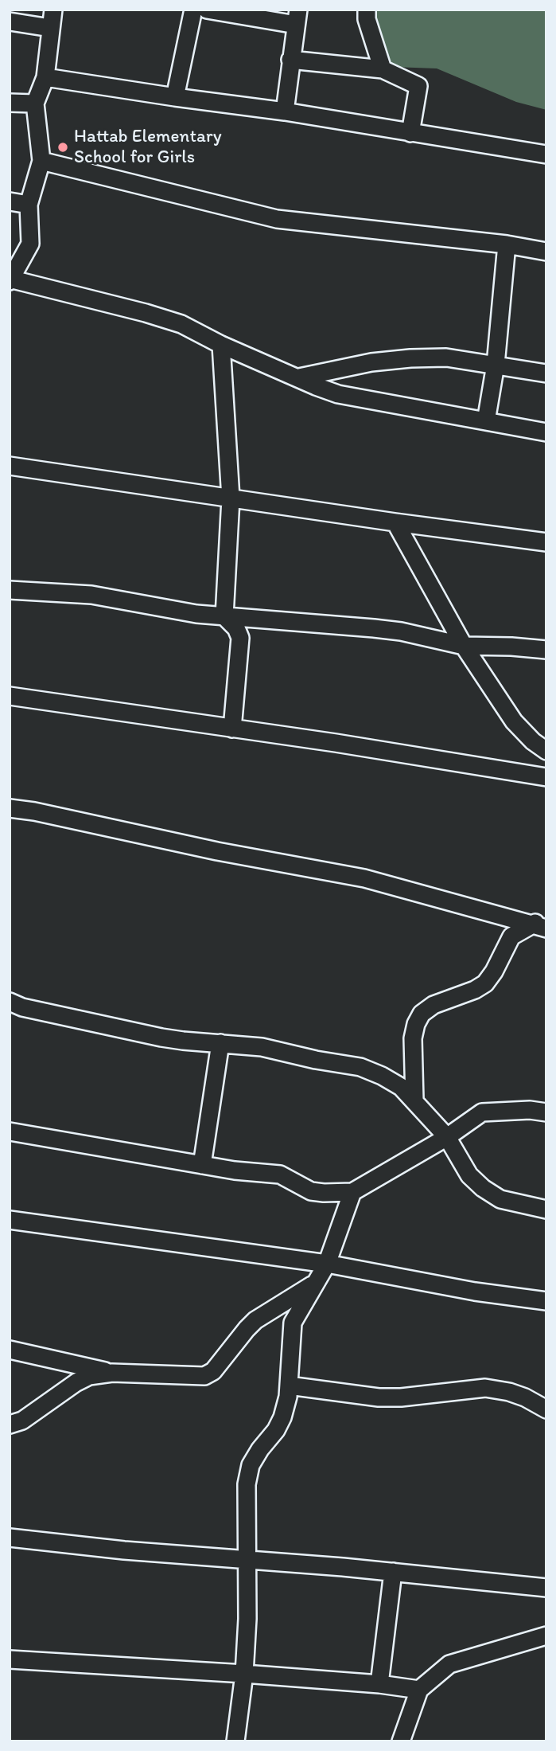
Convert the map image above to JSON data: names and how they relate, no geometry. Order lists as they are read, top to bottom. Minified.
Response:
{"places":["Hattab Elementary School for Girls"]}
